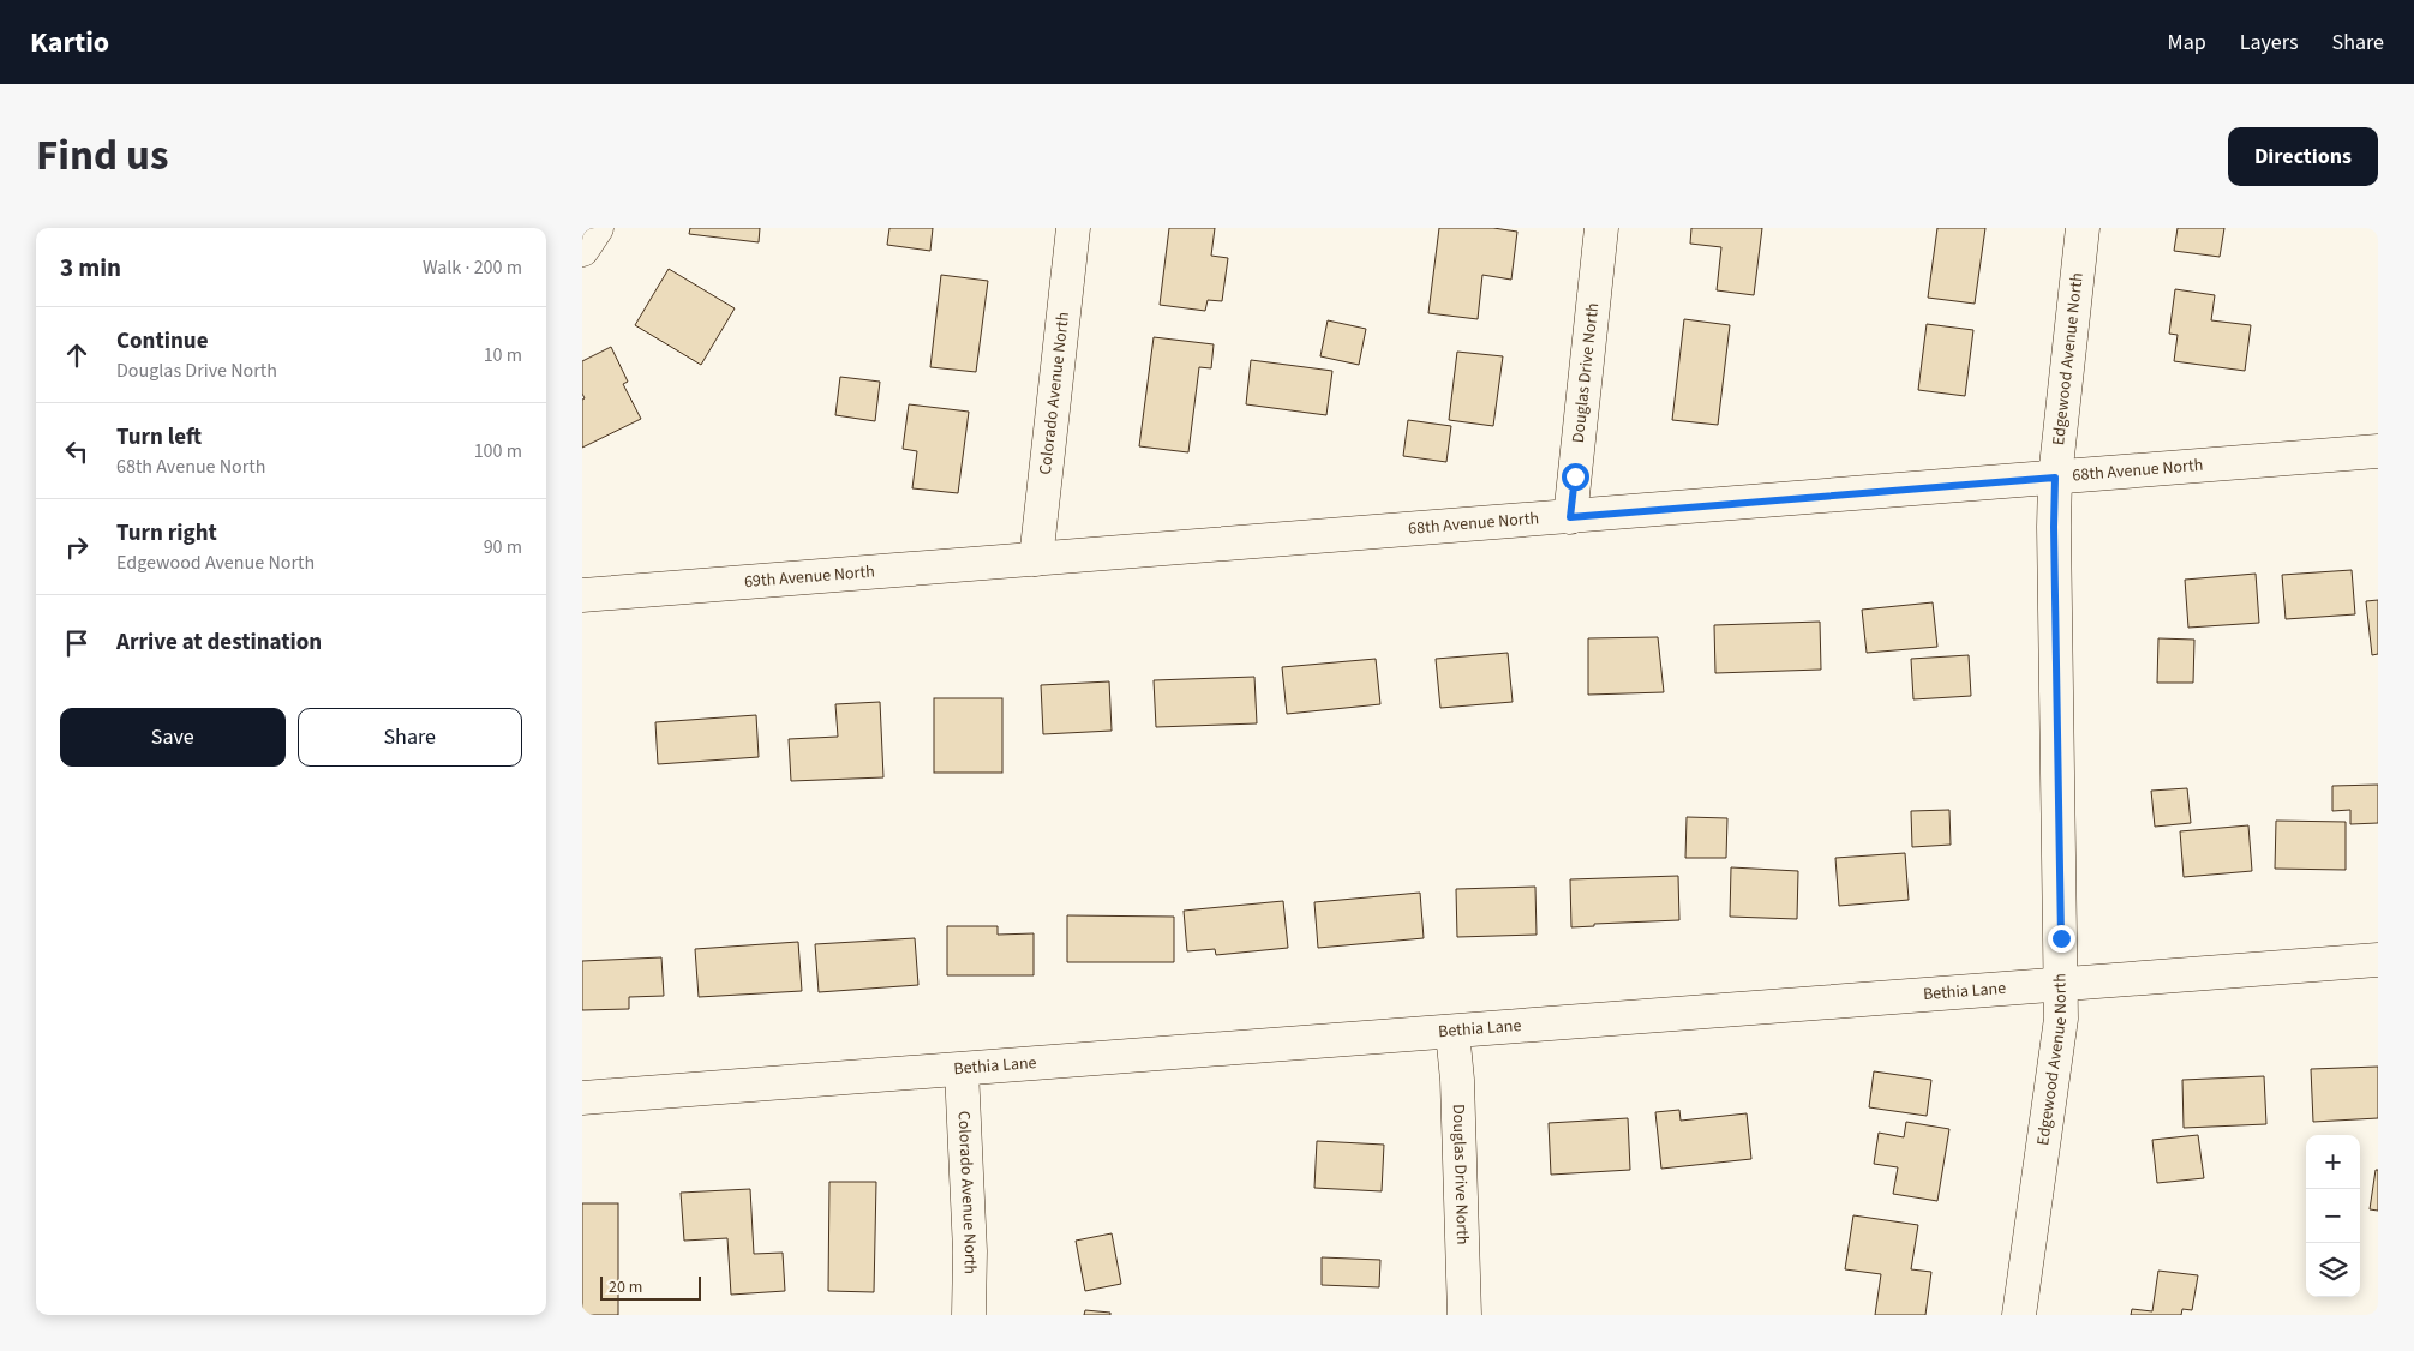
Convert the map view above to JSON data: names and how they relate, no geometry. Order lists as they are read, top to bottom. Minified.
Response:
{"streets":{"street":["Edgewood Avenue North","Douglas Drive North","Colorado Avenue North","68th Avenue North","69th Avenue North","Bethia Lane"]},"crossings":[["Edgewood Avenue North","68th Avenue North"],["Edgewood Avenue North","Bethia Lane"],["Douglas Drive North","68th Avenue North"],["Douglas Drive North","Bethia Lane"],["Colorado Avenue North","68th Avenue North"],["Colorado Avenue North","69th Avenue North"],["Colorado Avenue North","Bethia Lane"],["68th Avenue North","69th Avenue North"]],"scale_bar":"20 m","page":{"header":"Kartio","nav":["Map","Layers","Share"],"title":"Find us","buttons":["Directions",["Save","Share"]],"heading":["3 min","Walk · 200 m"],"list":[["Continue","Douglas Drive North","10 m"],["Turn left","68th Avenue North","100 m"],["Turn right","Edgewood Avenue North","90 m"],"Arrive at destination"],"map_buttons":["+","−"],"scale":"20 m"}}
